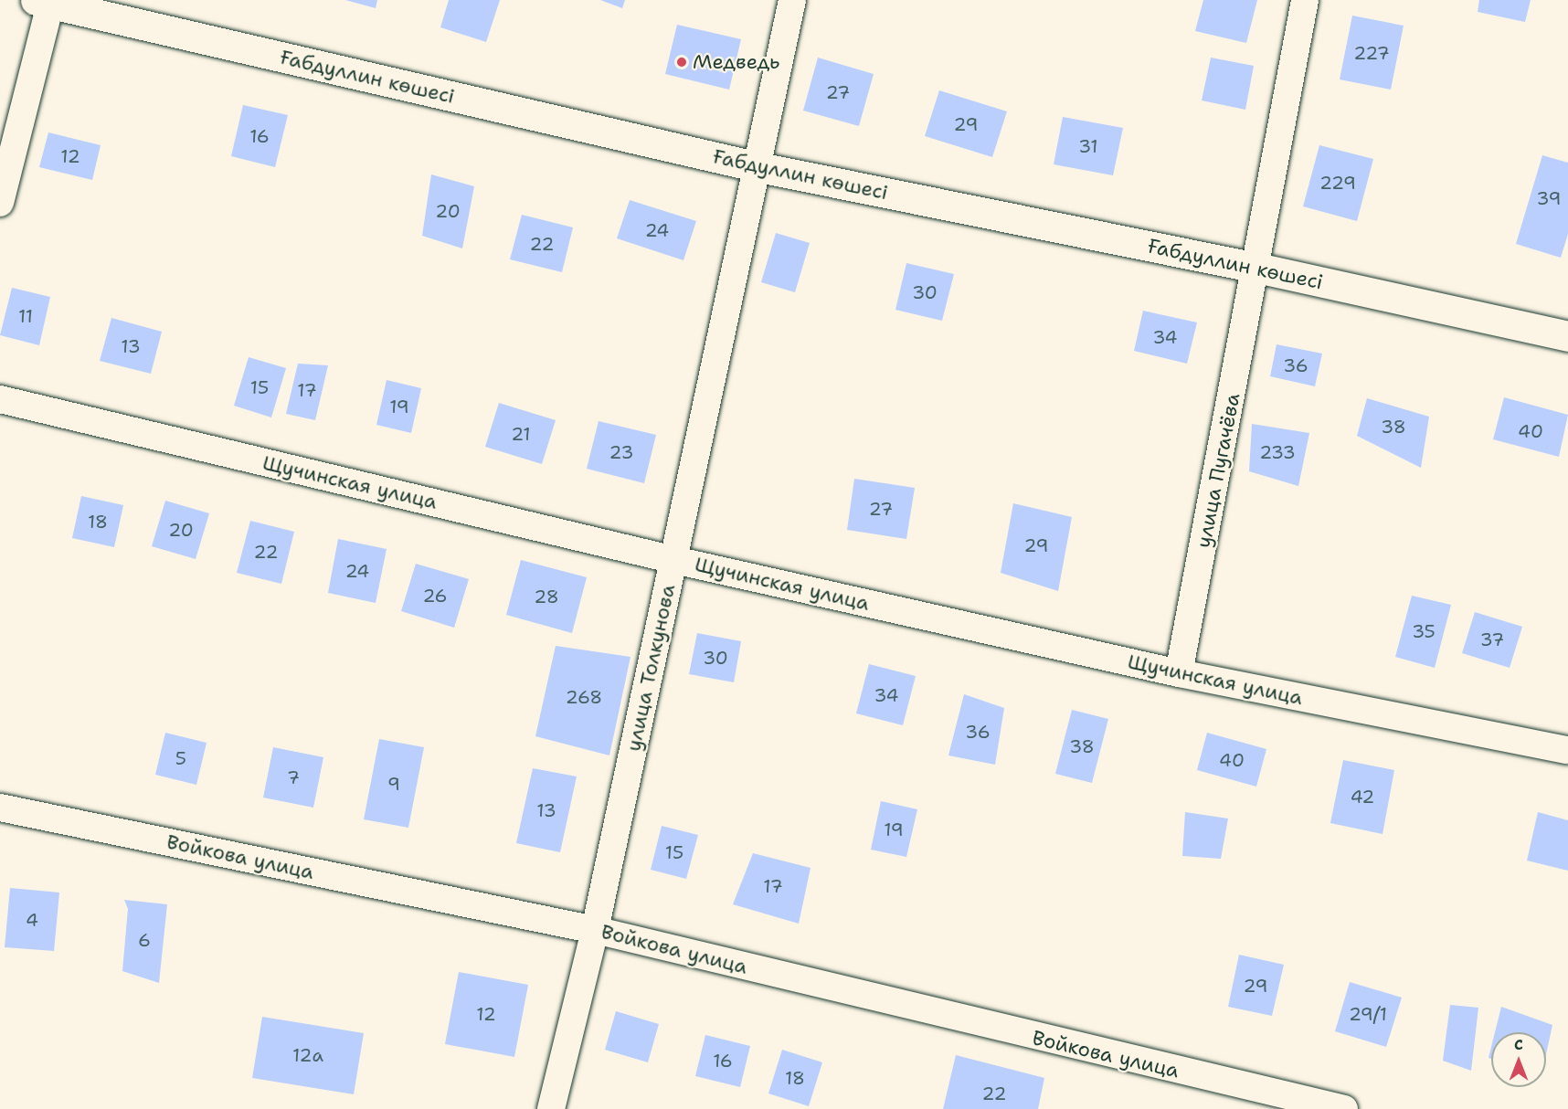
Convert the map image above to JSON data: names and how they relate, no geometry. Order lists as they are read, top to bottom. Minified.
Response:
{"streets":{"street":["Ғабдуллин көшесі","улица Пугачёва","Щучинская улица","улица Толкунова","Войкова улица"]},"crossings":[["Ғабдуллин көшесі","улица Пугачёва"],["Ғабдуллин көшесі","улица Толкунова"],["улица Пугачёва","Щучинская улица"],["Щучинская улица","улица Толкунова"],["улица Толкунова","Войкова улица"]],"places":["Медведь"],"house_numbers":["227","27","29","16","31","12","229","39","20","24","22","30","11","34","13","36","15","17","19","38","40","21","23","233","27","18","20","29","22","24","26","28","35","37","30","34","268","36","38","5","40","7","9","42","13","19","15","17","4","6","29","12","29/1","12а","16","18","22"],"north":"top"}
